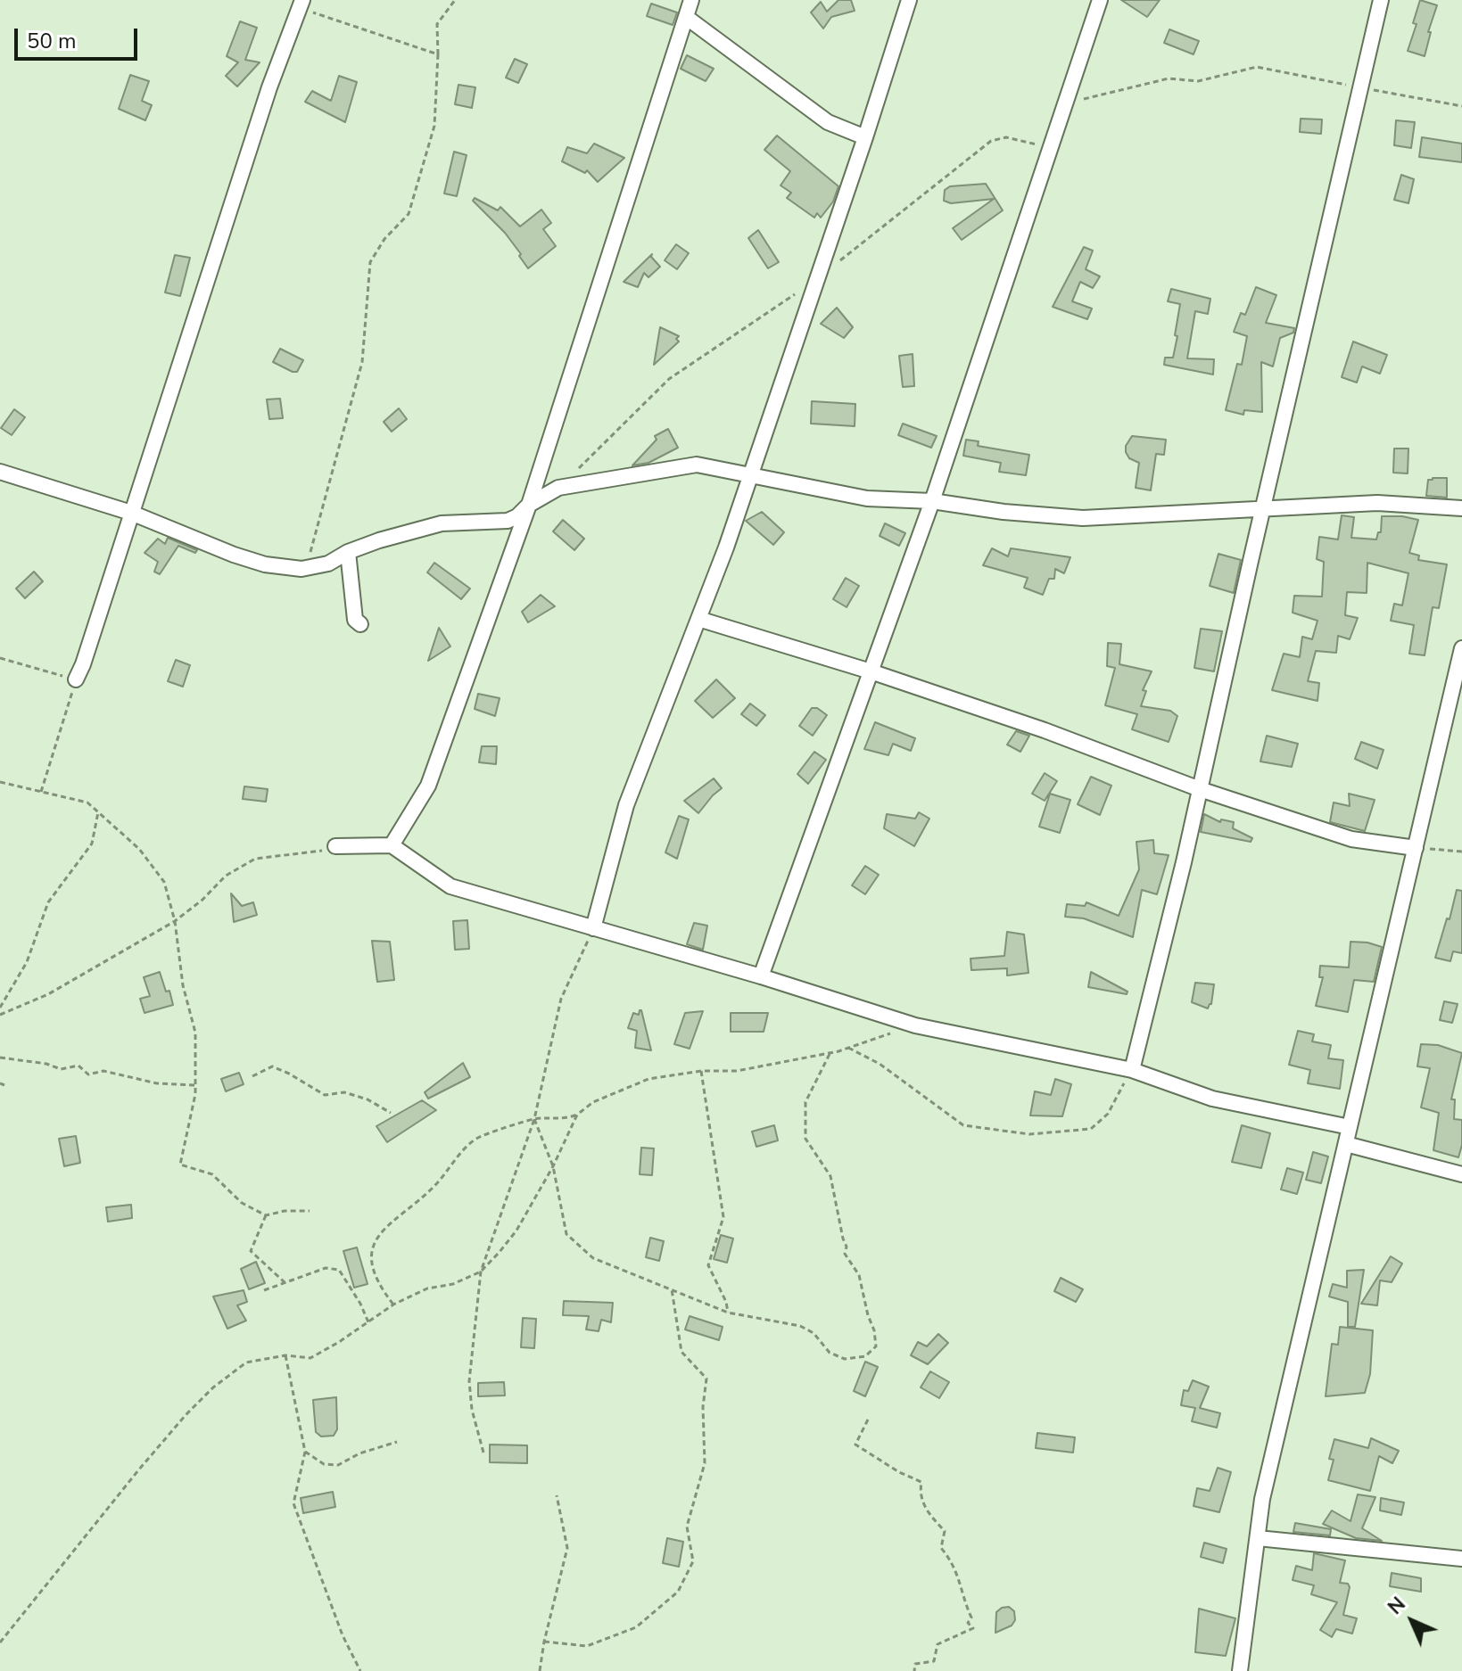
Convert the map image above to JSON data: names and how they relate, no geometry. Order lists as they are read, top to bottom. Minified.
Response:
{"scale_bar":"50 m","north":"top left"}
